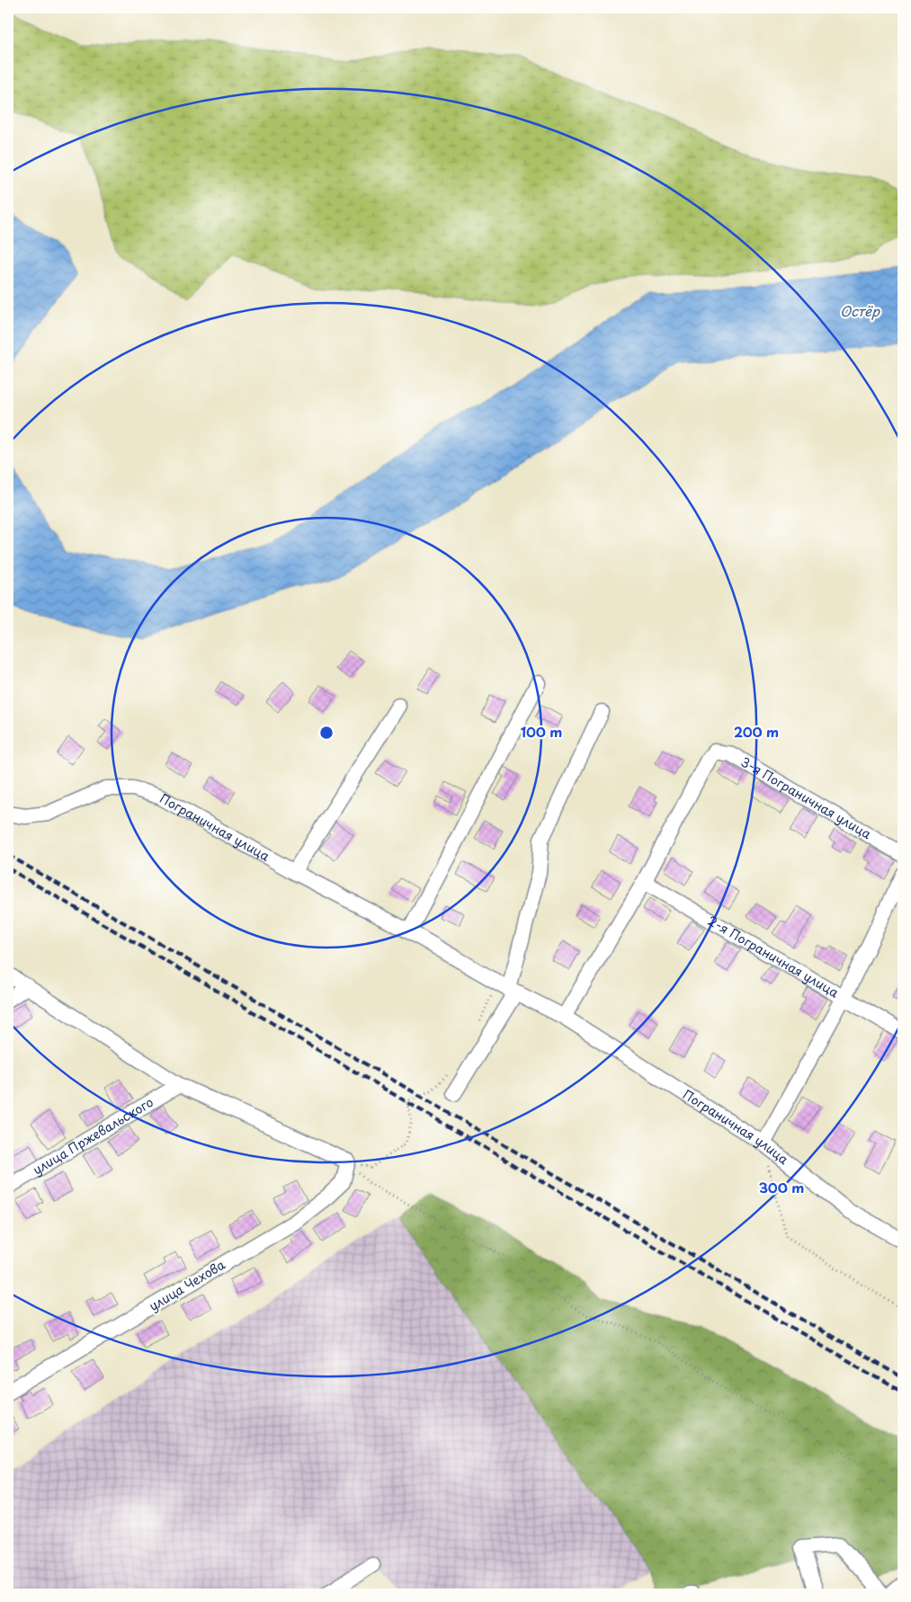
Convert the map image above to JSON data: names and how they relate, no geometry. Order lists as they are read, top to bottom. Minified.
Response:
{"streets":{"street":["3-я Пограничная улица","Пограничная улица","2-я Пограничная улица","улица Пржевальского","улица Чехова"]},"crossings":[["3-я Пограничная улица","2-я Пограничная улица"]],"water":["Остёр"],"rings":["100 m","200 m","300 m"]}
